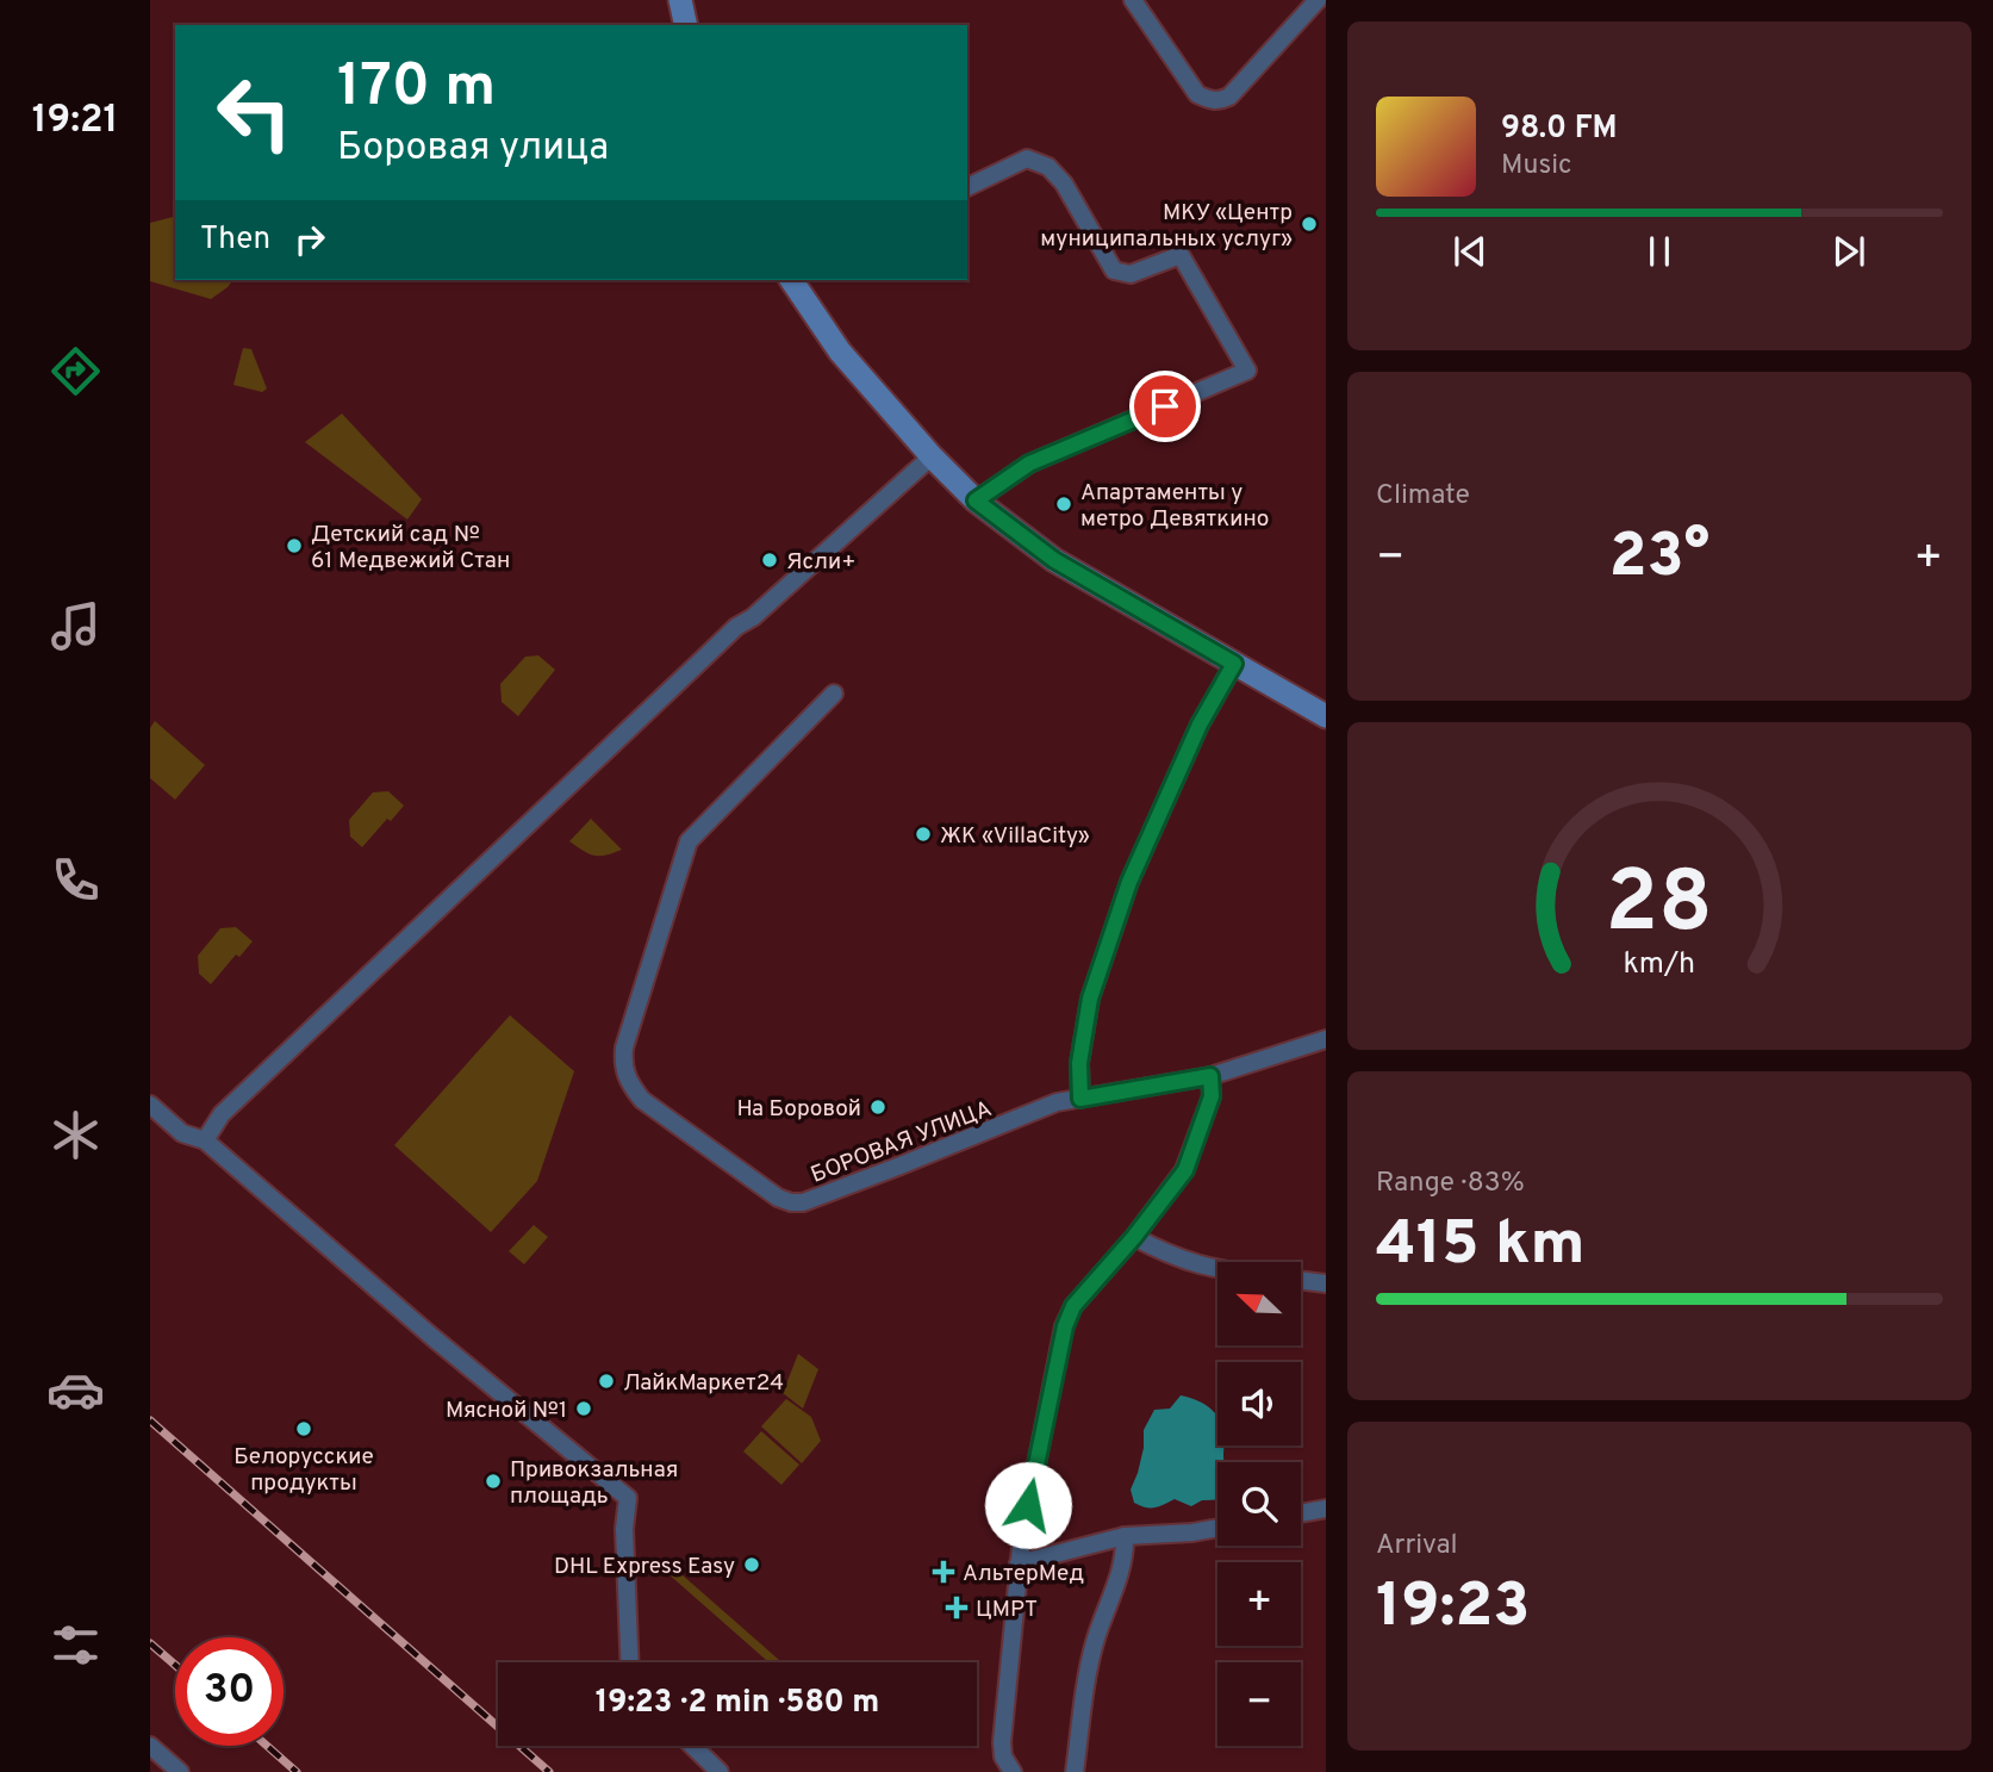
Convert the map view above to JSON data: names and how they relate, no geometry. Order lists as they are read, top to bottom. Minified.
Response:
{"streets":{"street":["БОРОВАЯ УЛИЦА"]},"places":{"other":["МКУ «Центр муниципальных услуг»","Апартаменты у метро Девяткино","Детский сад № 61 Медвежий Стан","Ясли+","ЖК «VillaCity»","На Боровой","ЛайкМаркет24","Мясной №1","Белорусские продукты","Привокзальная площадь","DHL Express Easy"],"health":["АльтерМед","ЦМРТ"]},"north":"top left","page":{"tabs":"19:21","turn":["170 m","Боровая улица"],"song":["98.0 FM","Music"],"then":"Then","tile":["Climate",["Range · 83%","415 km"],["Arrival","19:23"]],"heat":["−","23°","+"],"map_buttons":["+","−"],"limit":"30","trip":"19:23 · 2 min · 580 m","gauge":["28","km/h"]}}
